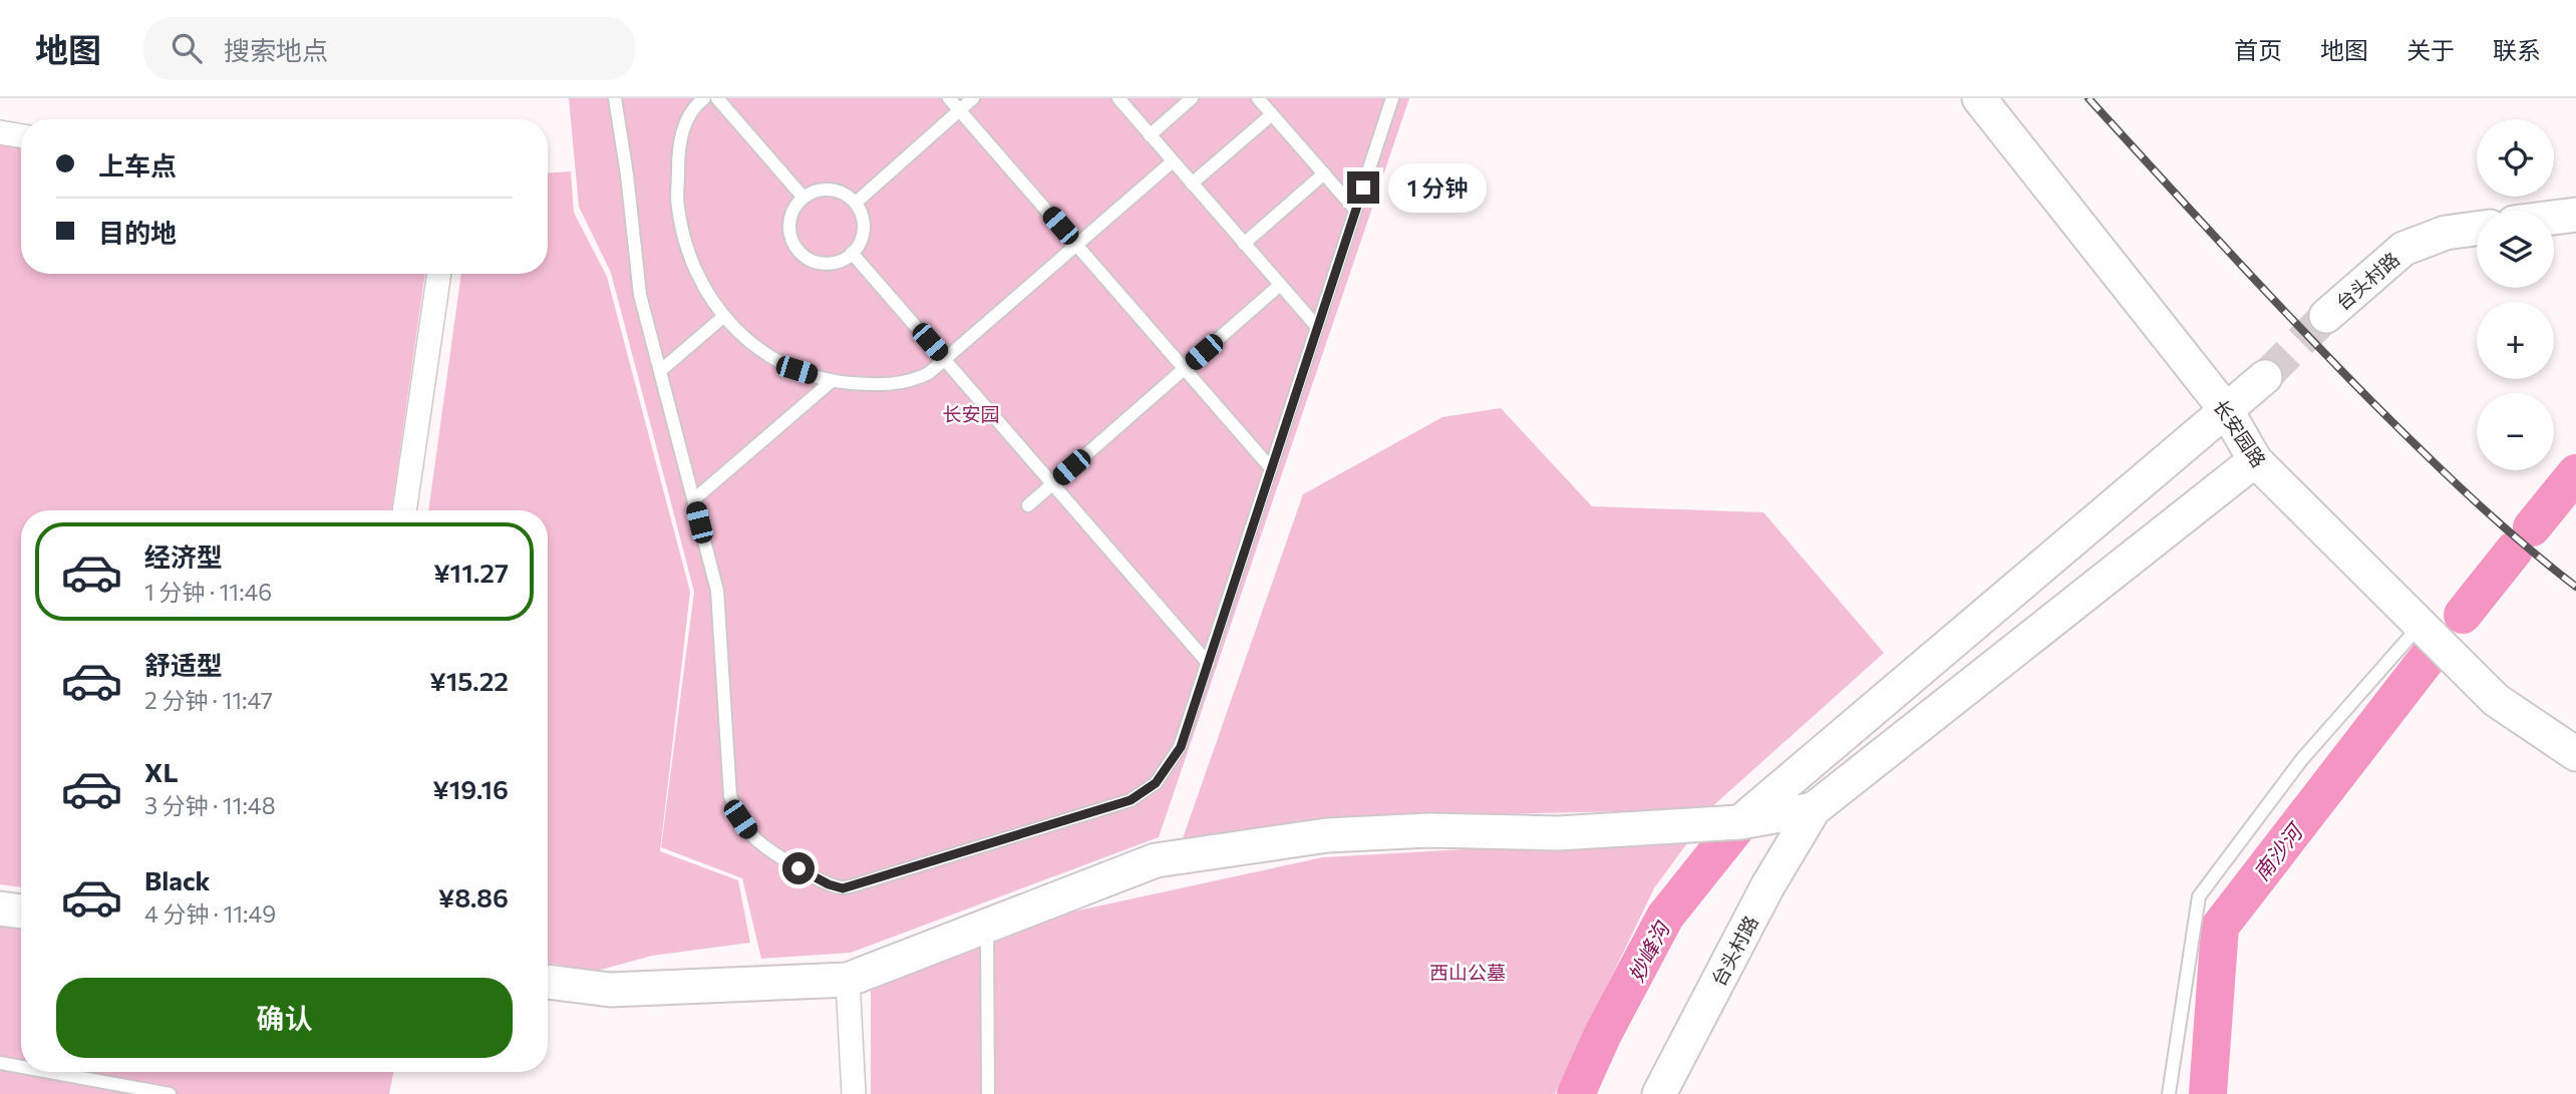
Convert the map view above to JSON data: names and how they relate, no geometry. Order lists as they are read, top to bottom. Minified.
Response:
{"streets":{"street":["台头村路","长安园路"]},"water":["南沙河","妙峰沟"],"parks":["长安园","西山公墓"],"page":{"header":"地图","search":"搜索地点","nav":["首页","地图","关于","联系"],"map_buttons":["+","−"],"banner":["上车点","目的地"],"bubble":"1 分钟","list":[{"name":"经济型","note":"1 分钟 · 11:46","value":"¥11.27"},{"name":"舒适型","note":"2 分钟 · 11:47","value":"¥15.22"},{"name":"XL","note":"3 分钟 · 11:48","value":"¥19.16"},{"name":"Black","note":"4 分钟 · 11:49","value":"¥8.86"}],"buttons":"确认"}}
